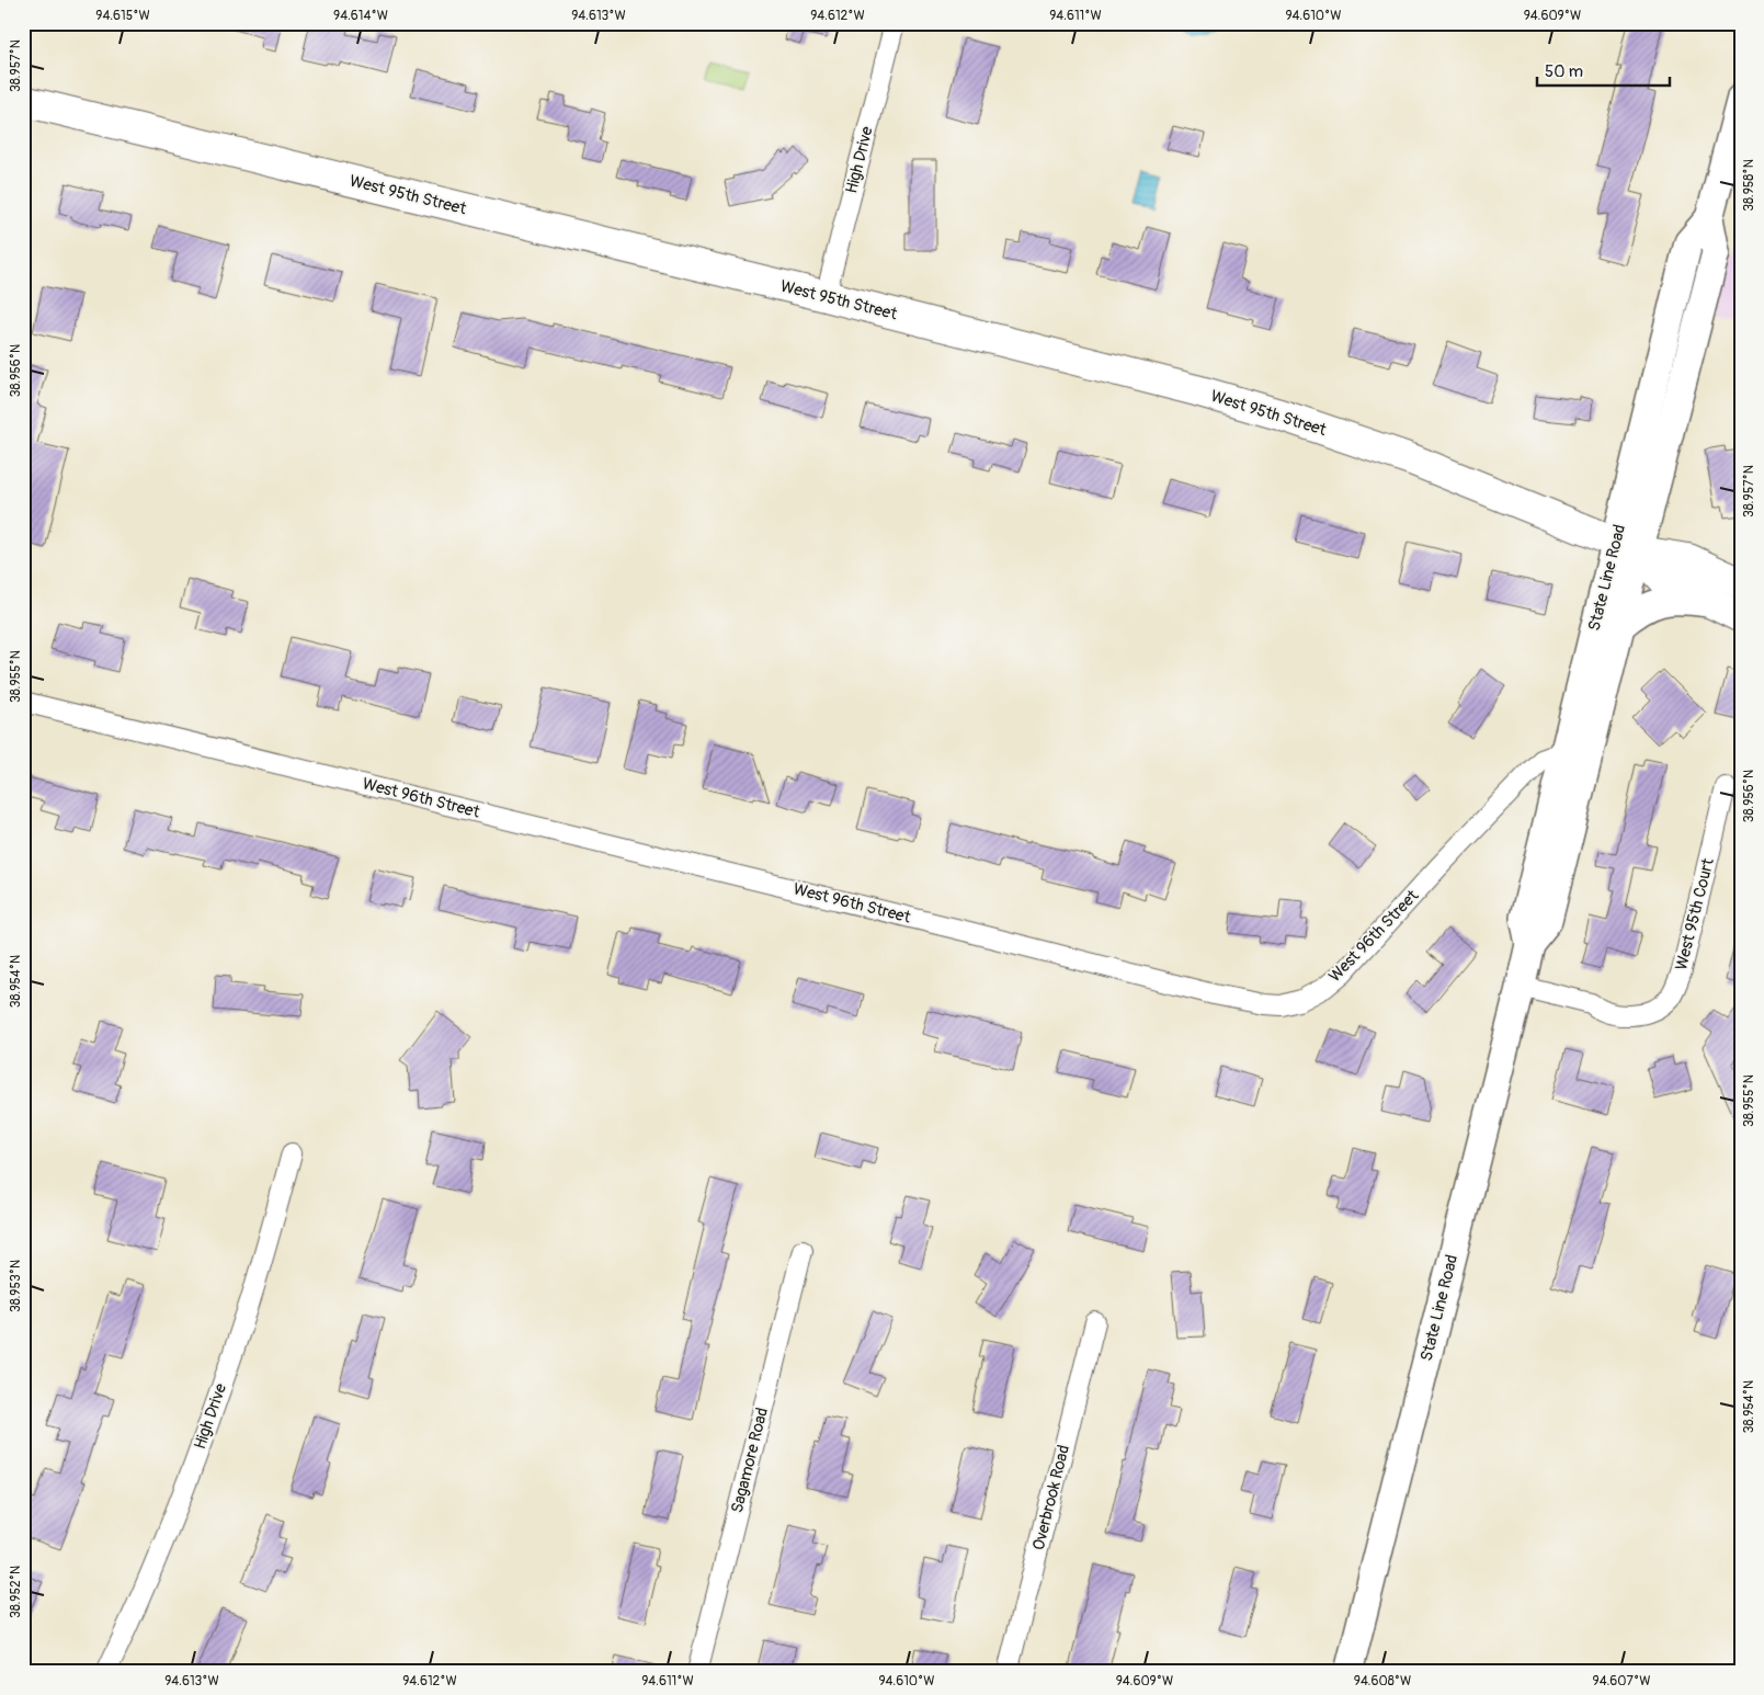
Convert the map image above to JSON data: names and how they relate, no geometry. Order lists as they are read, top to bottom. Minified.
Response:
{"streets":{"main road":["West 95th Street","State Line Road"],"street":["High Drive","West 96th Street","West 95th Court","Sagamore Road","Overbrook Road"]},"crossings":[["High Drive","West 95th Street"],["West 95th Street","State Line Road"],["State Line Road","West 96th Street"],["State Line Road","West 95th Court"]],"scale_bar":"50 m","coordinates":["94.615°W","94.614°W","94.613°W","94.612°W","94.611°W","94.610°W","94.609°W","38.957°N","38.958°N","38.956°N","38.955°N","38.954°N","38.953°N","38.952°N","94.608°W","94.607°W"]}
